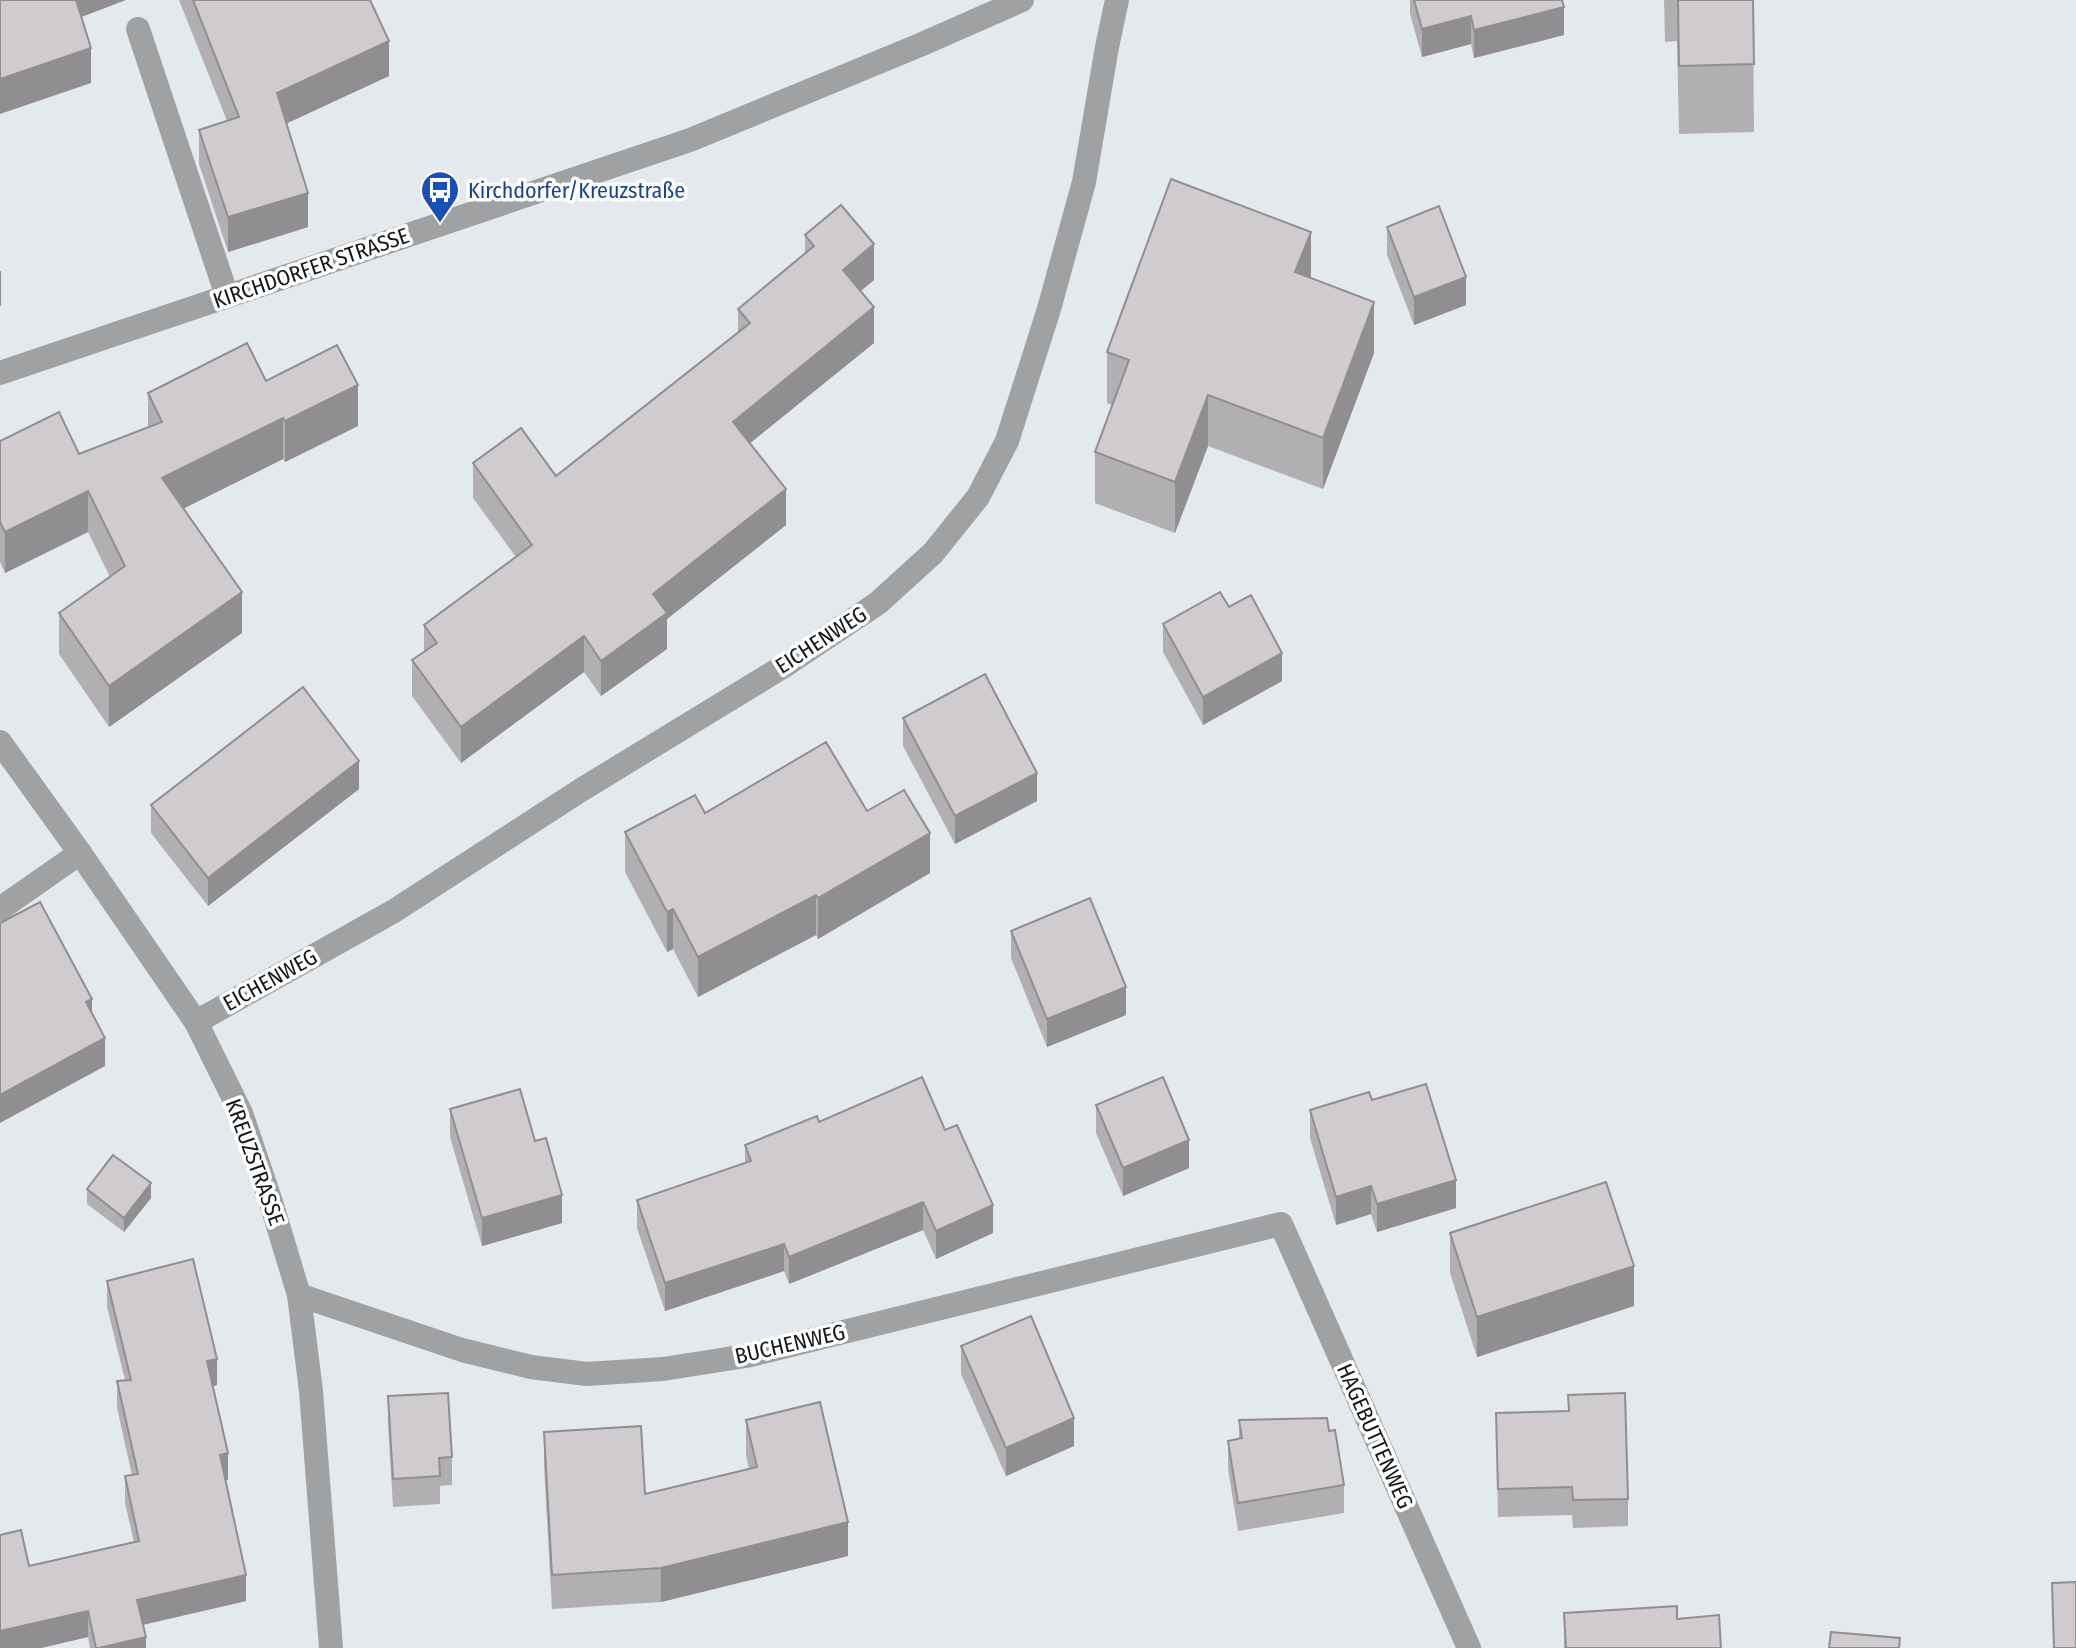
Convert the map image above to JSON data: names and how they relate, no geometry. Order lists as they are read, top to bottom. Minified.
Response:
{"streets":{"street":["KIRCHDORFER STRASSE","EICHENWEG","KREUZSTRASSE","BUCHENWEG","HAGEBUTTENWEG"]},"crossings":[["EICHENWEG","KREUZSTRASSE"],["KREUZSTRASSE","BUCHENWEG"],["BUCHENWEG","HAGEBUTTENWEG"]],"places":{"bus stop":["Kirchdorfer/Kreuzstraße"]}}
